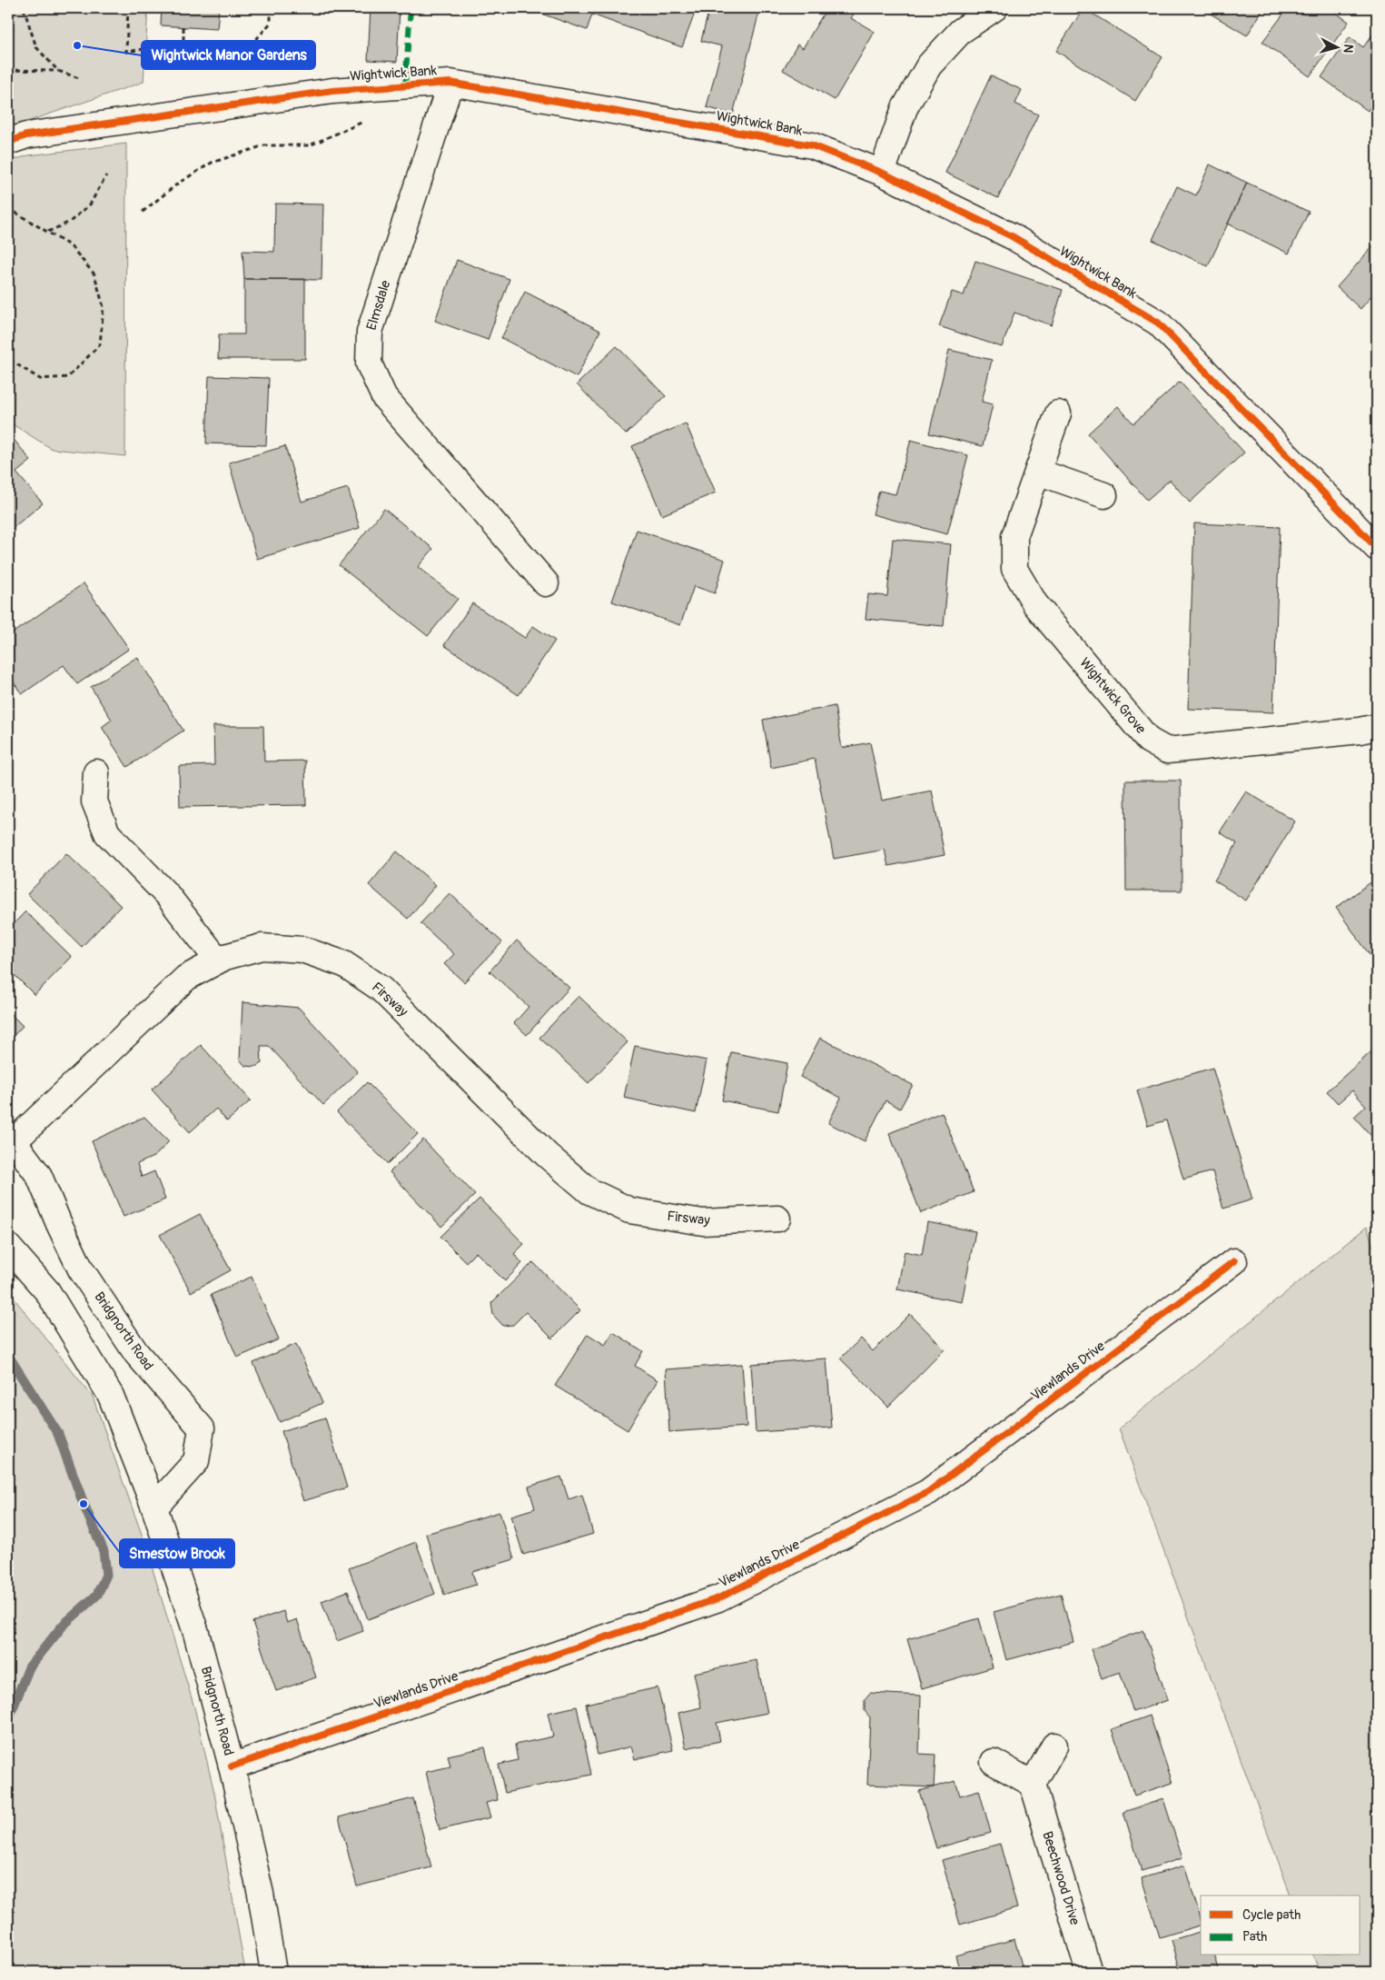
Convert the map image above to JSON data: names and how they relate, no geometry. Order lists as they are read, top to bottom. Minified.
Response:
{"streets":{"main road":["Wightwick Bank","Elmsdale","Wightwick Grove","Firsway","Bridgnorth Road","Viewlands Drive","Beechwood Drive"]},"crossings":[["Wightwick Bank","Elmsdale"],["Firsway","Bridgnorth Road"],["Bridgnorth Road","Viewlands Drive"]],"places":["Wightwick Manor Gardens","Smestow Brook"],"legend":["Cycle path","Path"],"north":"right"}
